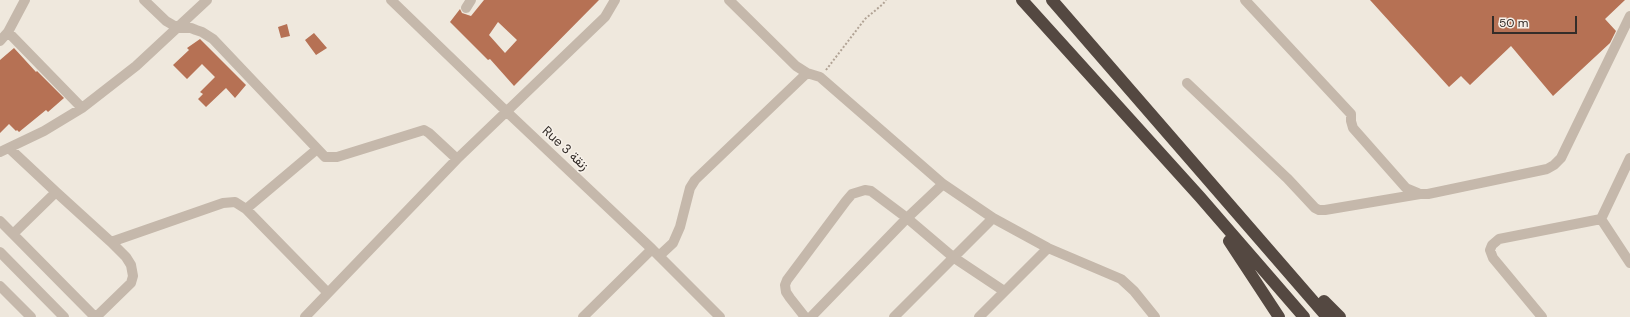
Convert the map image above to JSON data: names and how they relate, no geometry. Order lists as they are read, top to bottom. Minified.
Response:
{"streets":{"street":["Rue 3 زنقة"]},"scale_bar":"50 m"}
